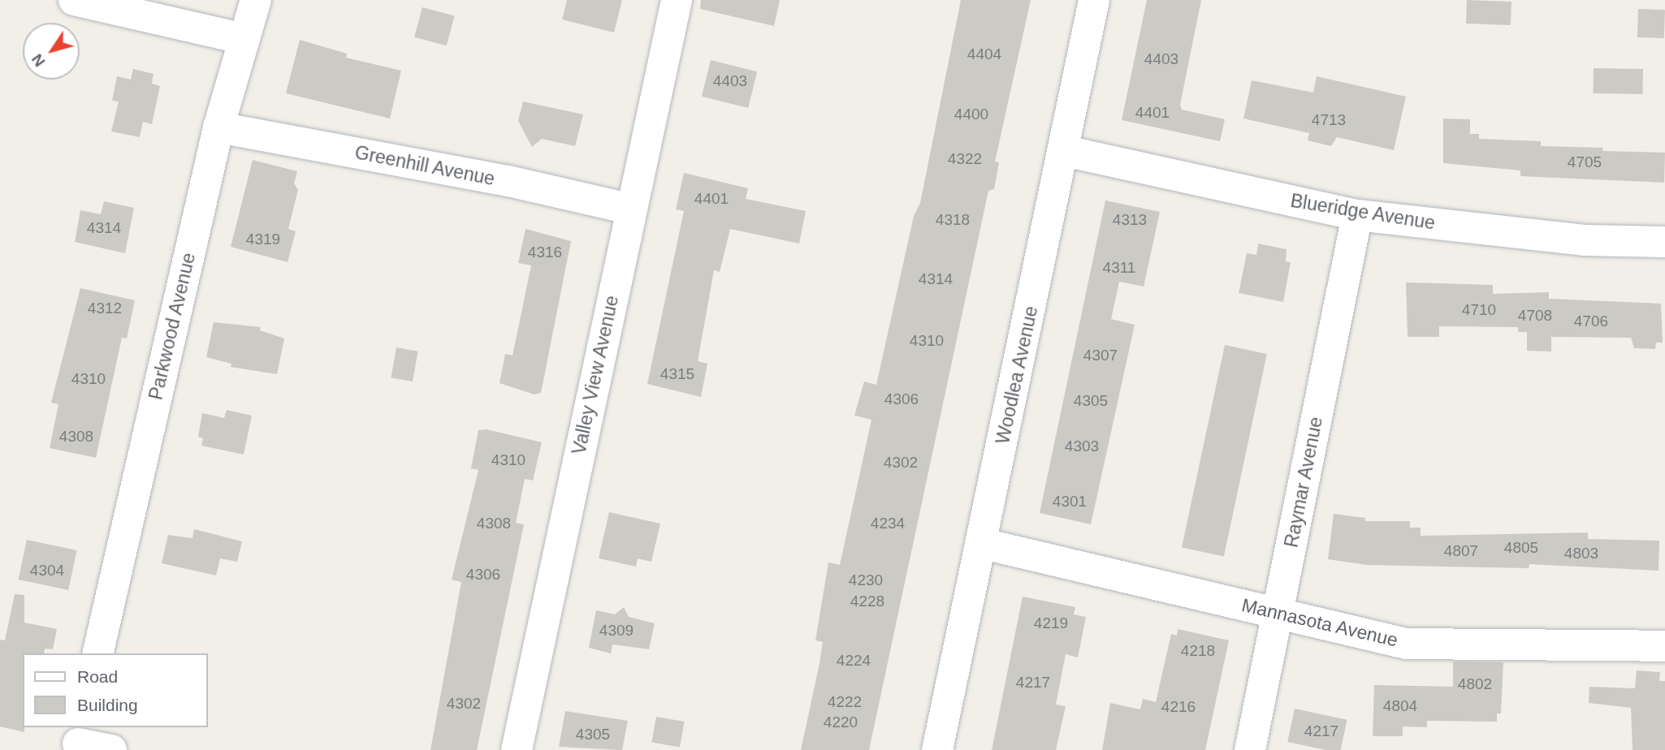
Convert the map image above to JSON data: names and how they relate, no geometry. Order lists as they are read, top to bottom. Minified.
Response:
{"streets":{"street":["Greenhill Avenue","Blueridge Avenue","Parkwood Avenue","Valley View Avenue","Woodlea Avenue","Raymar Avenue","Mannasota Avenue"]},"crossings":[["Greenhill Avenue","Parkwood Avenue"],["Greenhill Avenue","Valley View Avenue"],["Blueridge Avenue","Woodlea Avenue"],["Blueridge Avenue","Raymar Avenue"],["Woodlea Avenue","Mannasota Avenue"],["Raymar Avenue","Mannasota Avenue"]],"house_numbers":["4404","4403","4403","4401","4400","4713","4322","4705","4401","4318","4313","4314","4319","4316","4311","4314","4312","4710","4708","4706","4310","4307","4315","4310","4306","4305","4308","4303","4310","4302","4301","4308","4234","4805","4807","4803","4304","4306","4230","4228","4219","4309","4218","4224","4217","4802","4222","4302","4804","4216","4220","4217","4305"],"legend":["Road","Building"],"north":"bottom left"}
